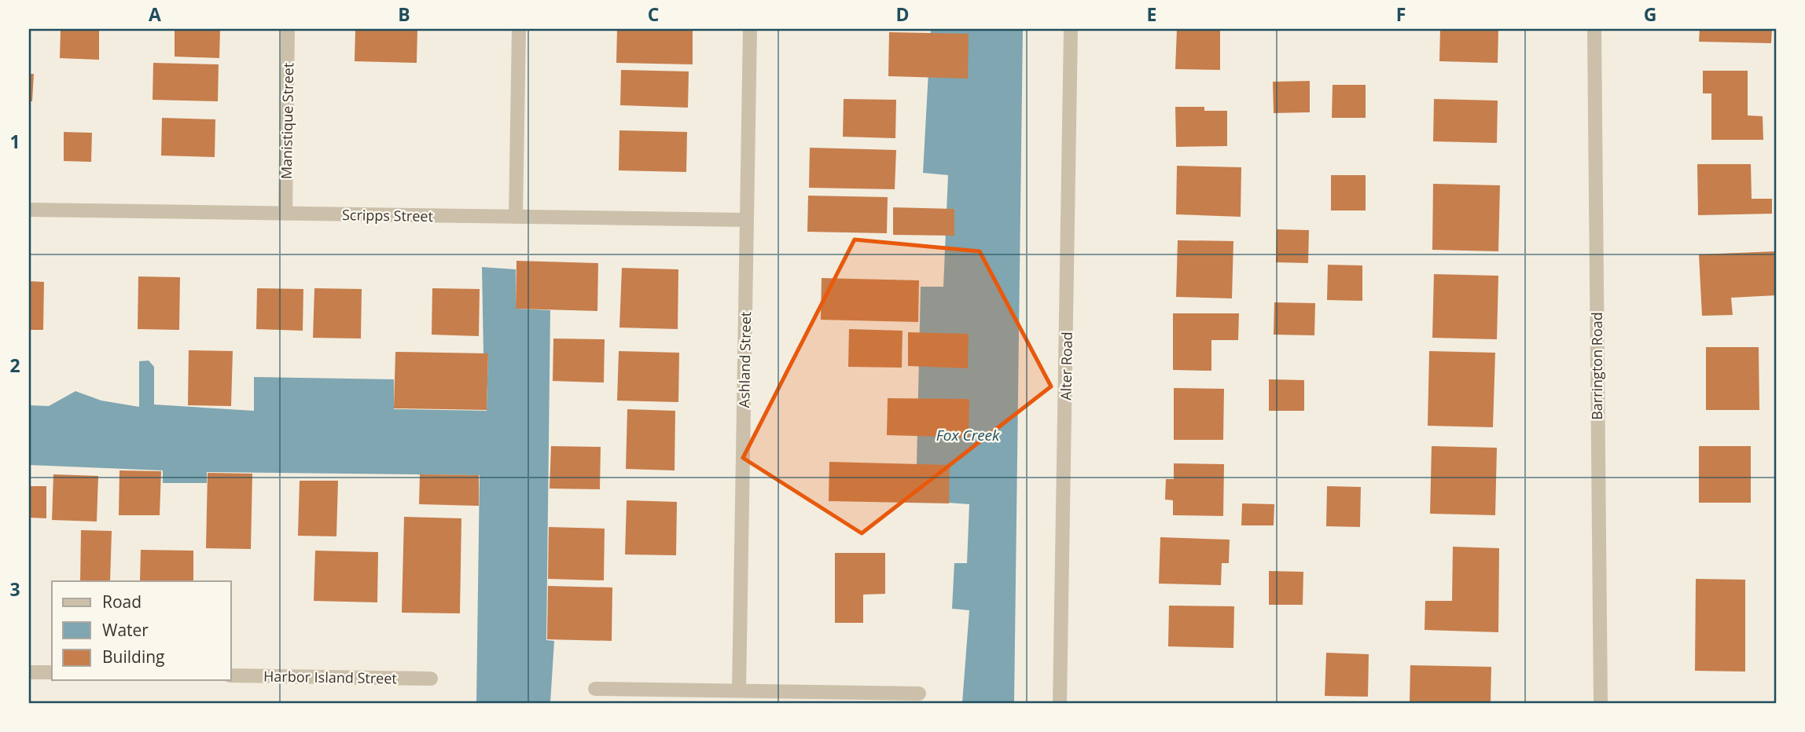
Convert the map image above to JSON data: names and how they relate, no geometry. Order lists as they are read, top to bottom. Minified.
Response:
{"streets":{"street":["Manistique Street","Scripps Street","Ashland Street","Alter Road","Barrington Road","Harbor Island Street"]},"crossings":[["Manistique Street","Scripps Street"],["Scripps Street","Ashland Street"]],"water":["Fox Creek"],"legend":["Road","Water","Building"],"grid":{"columns":["A","B","C","D","E","F","G"],"rows":["1","2","3"]}}
